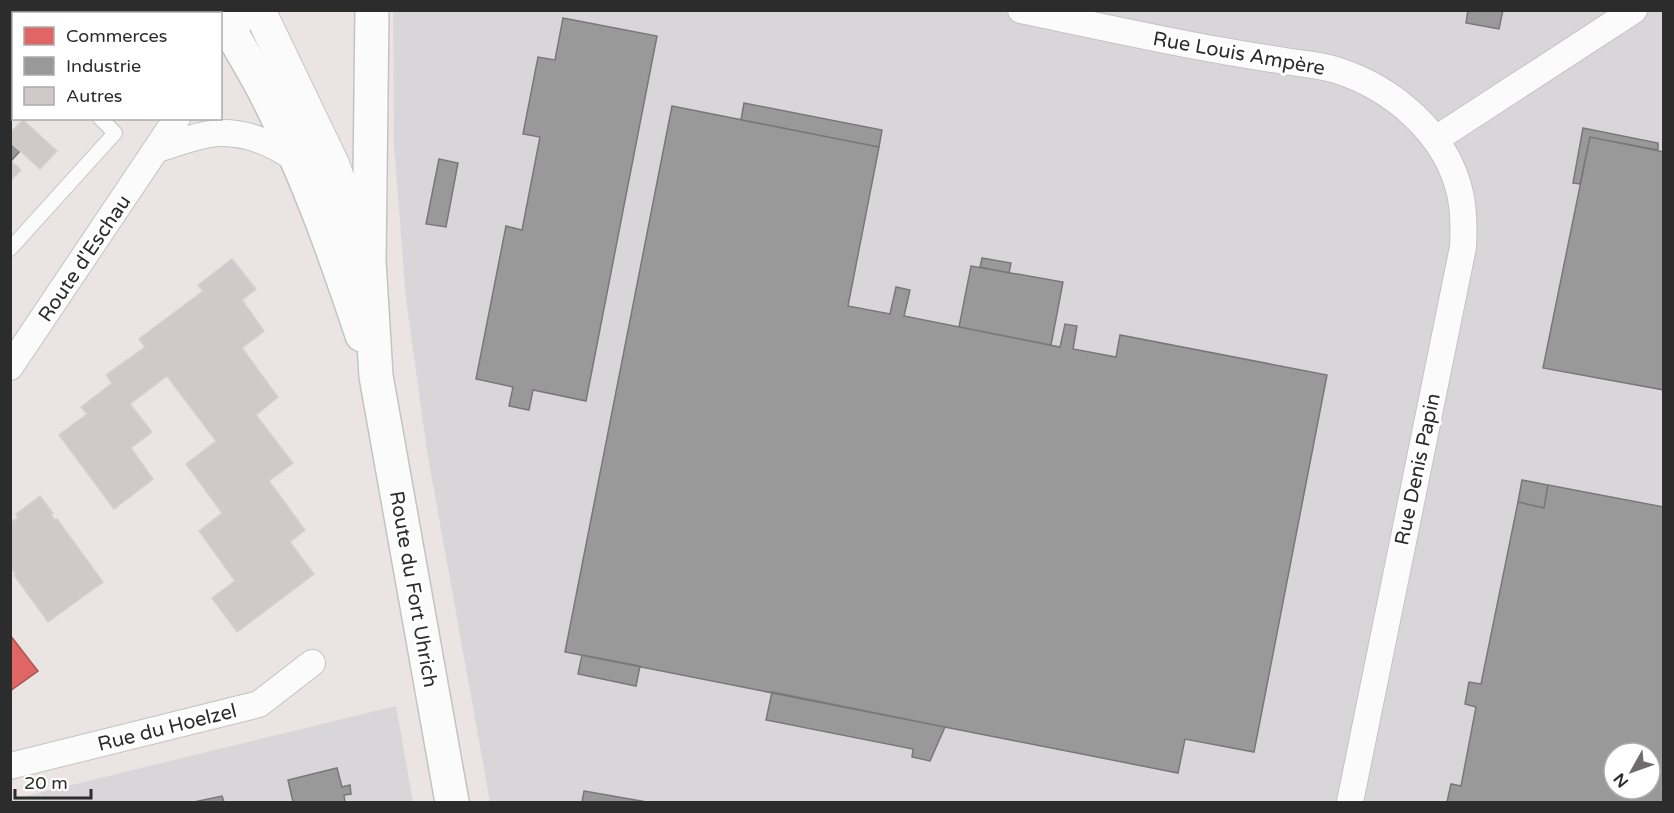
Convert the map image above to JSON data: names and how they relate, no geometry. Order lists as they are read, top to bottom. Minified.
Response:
{"streets":{"main road":["Route du Fort Uhrich"],"street":["Rue Louis Ampère","Route d'Eschau","Rue Denis Papin","Rue du Hoelzel"]},"crossings":[["Rue Louis Ampère","Rue Denis Papin"]],"legend":["Commerces","Industrie","Autres"],"scale_bar":"20 m","north":"bottom left"}
